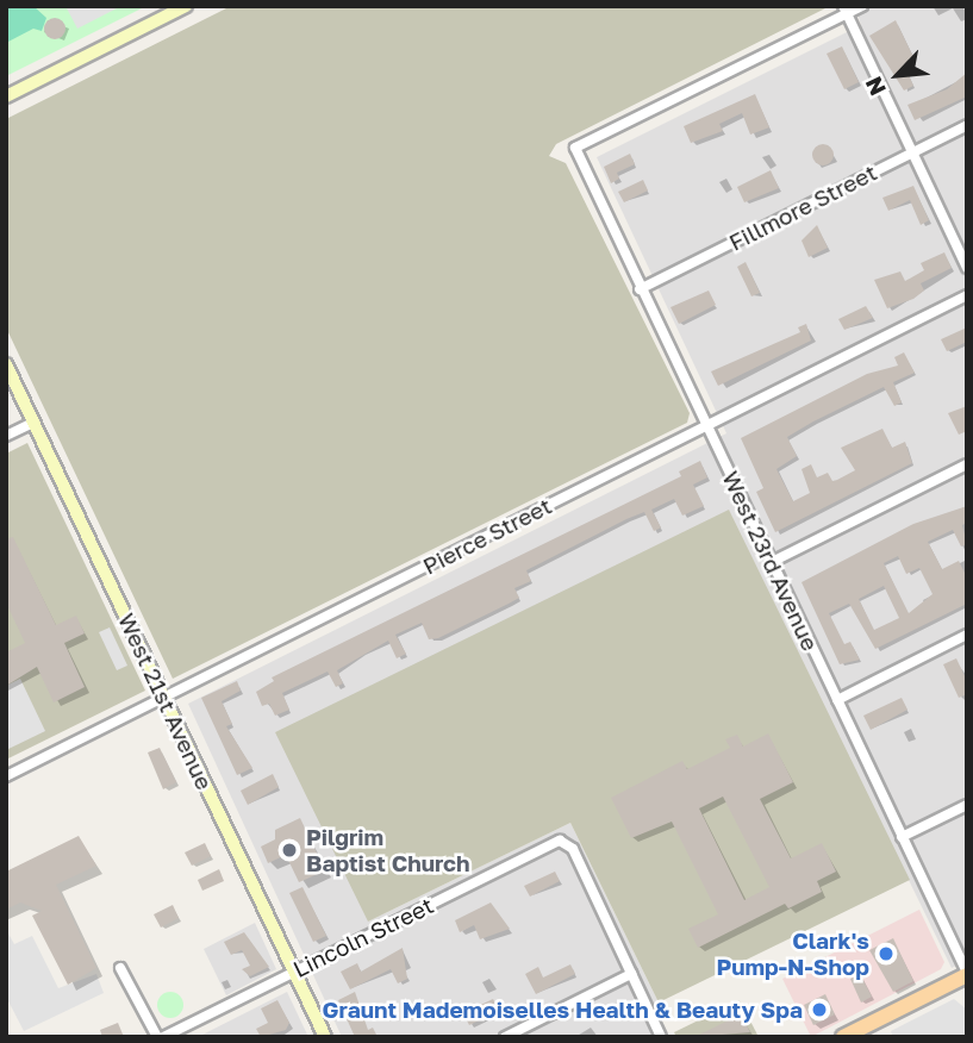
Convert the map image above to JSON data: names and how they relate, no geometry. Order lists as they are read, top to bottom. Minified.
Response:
{"streets":{"street":["Fillmore Street","Pierce Street","West 23rd Avenue","West 21st Avenue","Lincoln Street"]},"crossings":[["Fillmore Street","West 23rd Avenue"],["Pierce Street","West 23rd Avenue"],["Pierce Street","West 21st Avenue"],["West 21st Avenue","Lincoln Street"]],"places":["Pilgrim Baptist Church","Clark's Pump-N-Shop","Graunt Mademoiselles Health & Beauty Spa"],"north":"bottom left"}
